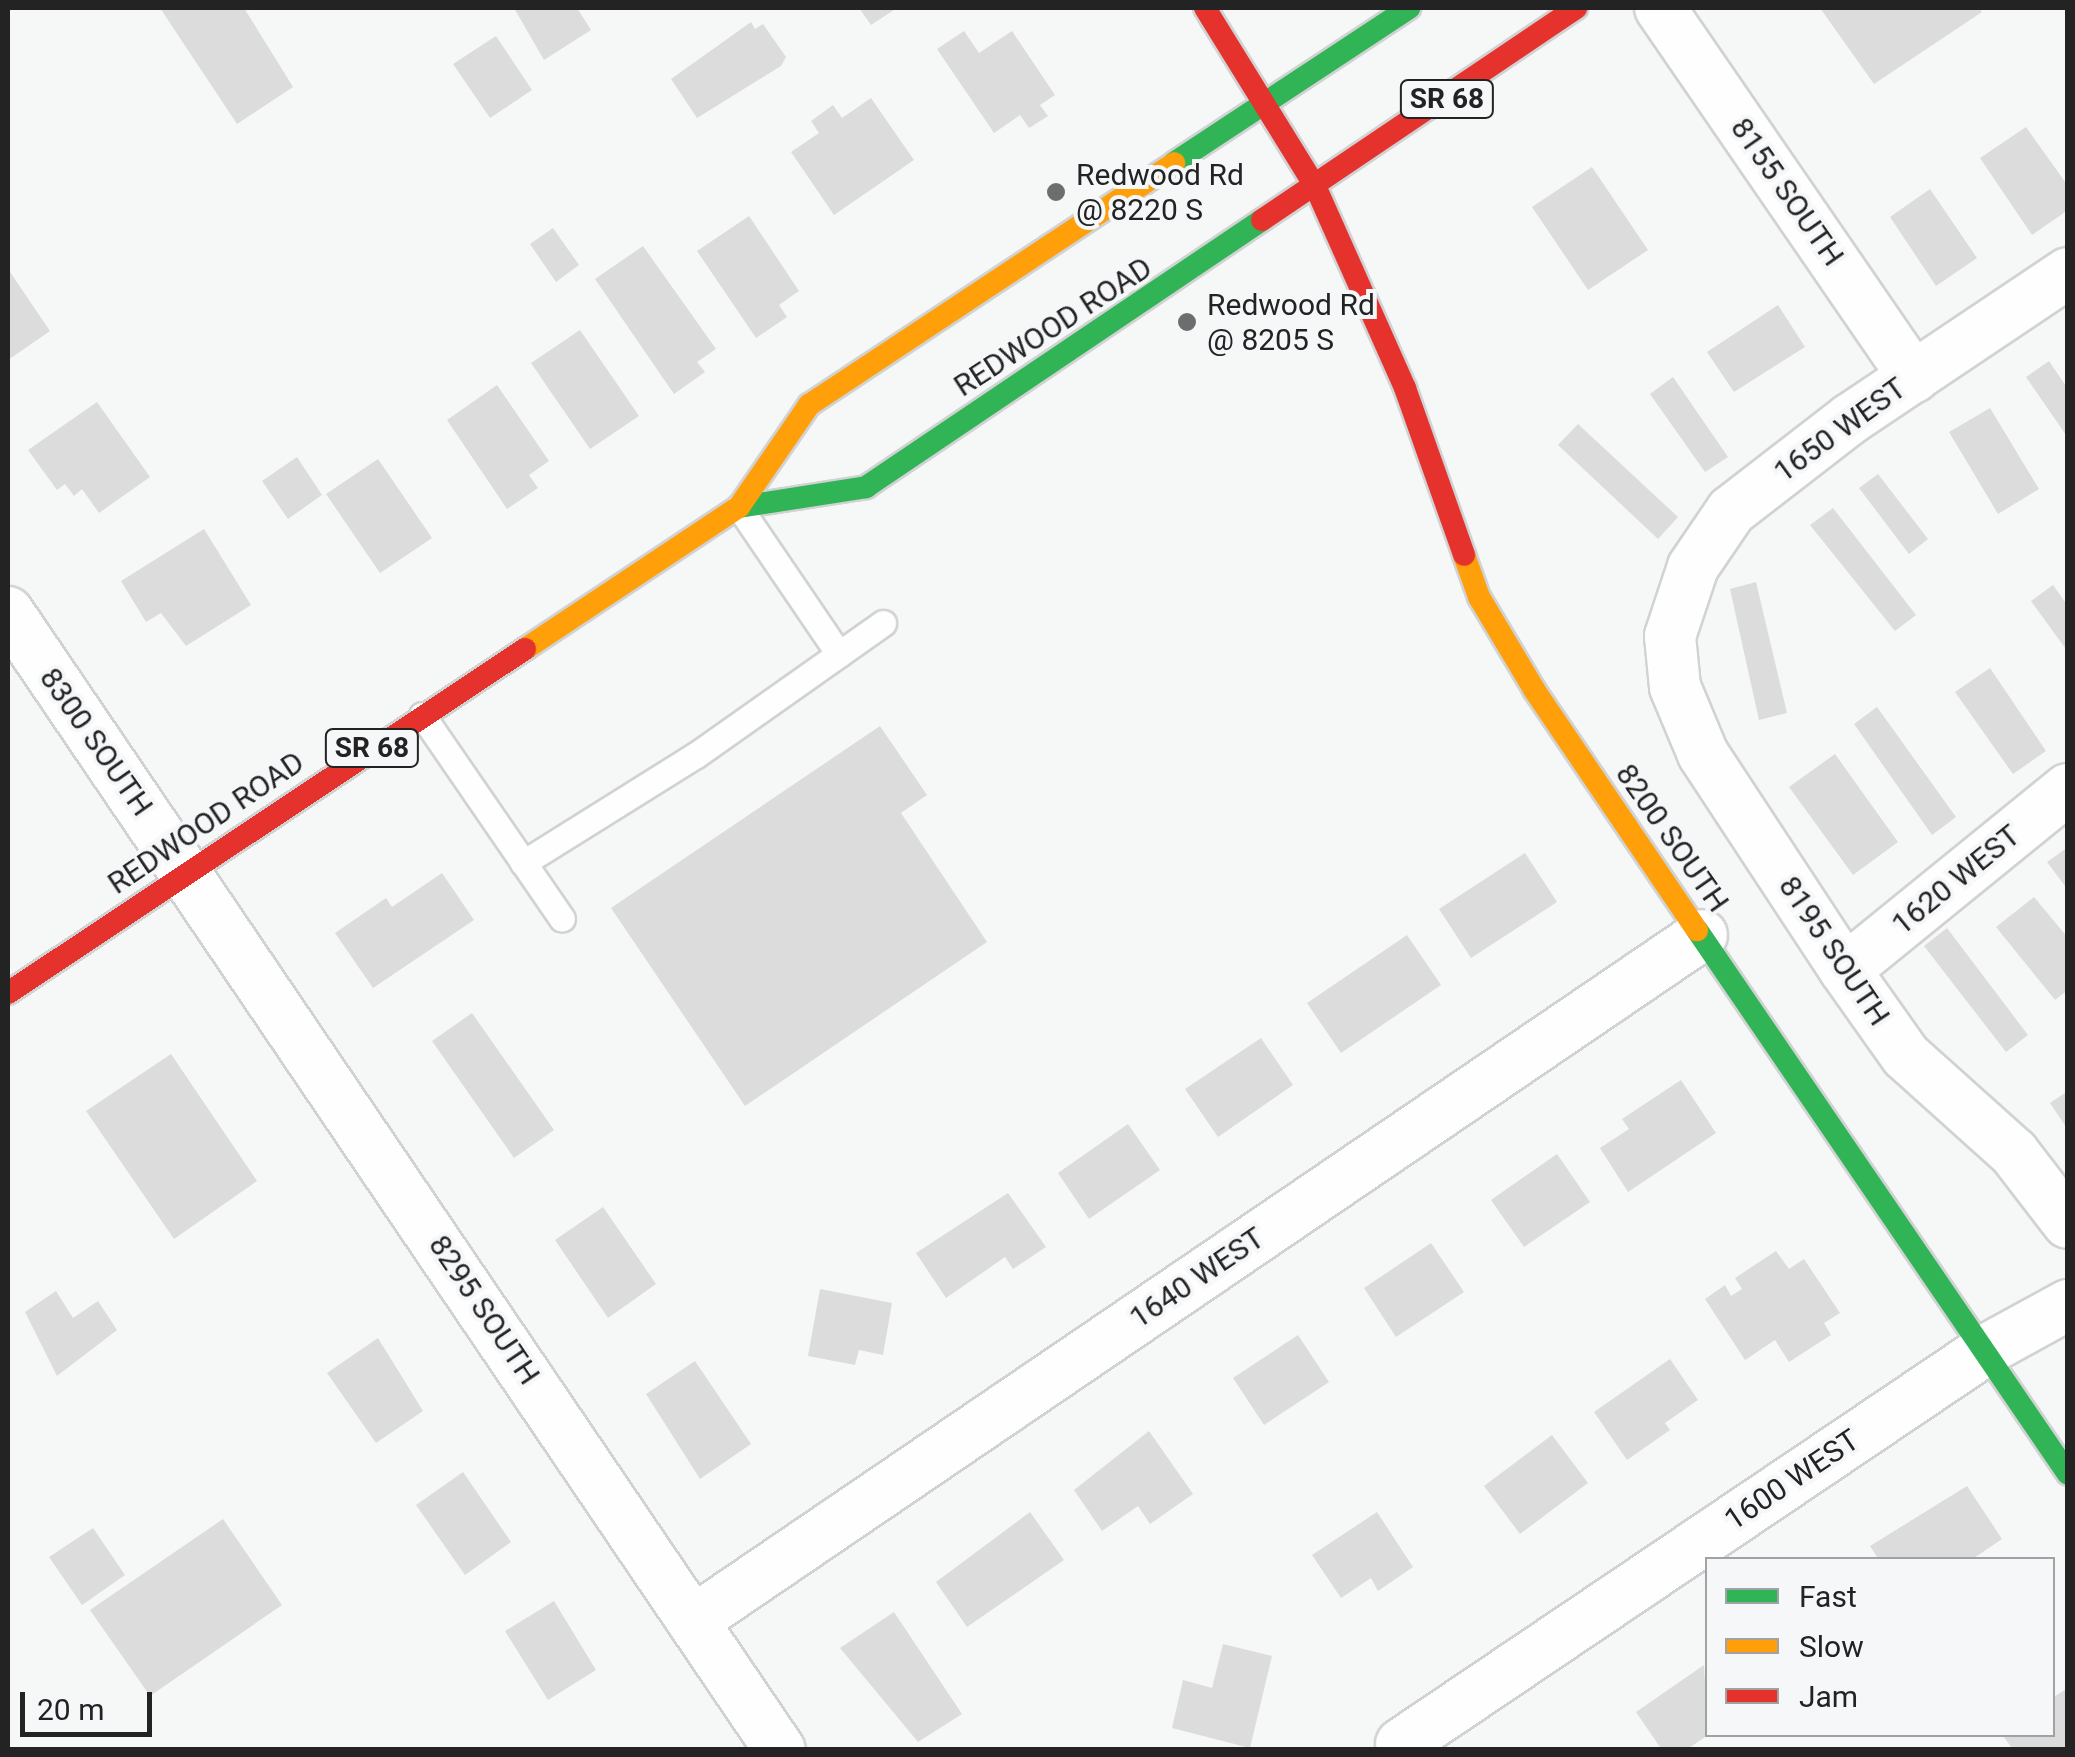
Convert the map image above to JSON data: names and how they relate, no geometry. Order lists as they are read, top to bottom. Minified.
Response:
{"streets":{"main road":["SR 68","REDWOOD ROAD","8200 SOUTH"],"street":["8155 SOUTH","1650 WEST","8300 SOUTH","1620 WEST","8195 SOUTH","1640 WEST","8295 SOUTH","1600 WEST"]},"crossings":[["8155 SOUTH","1650 WEST"],["REDWOOD ROAD","8300 SOUTH"],["REDWOOD ROAD","8200 SOUTH"],["REDWOOD ROAD","8295 SOUTH"],["1650 WEST","8195 SOUTH"],["8300 SOUTH","8295 SOUTH"],["8200 SOUTH","1640 WEST"],["8200 SOUTH","1600 WEST"],["1620 WEST","8195 SOUTH"],["1640 WEST","8295 SOUTH"]],"places":["Redwood Rd @ 8220 S","Redwood Rd @ 8205 S"],"legend":["Fast","Slow","Jam"],"scale_bar":"20 m"}
